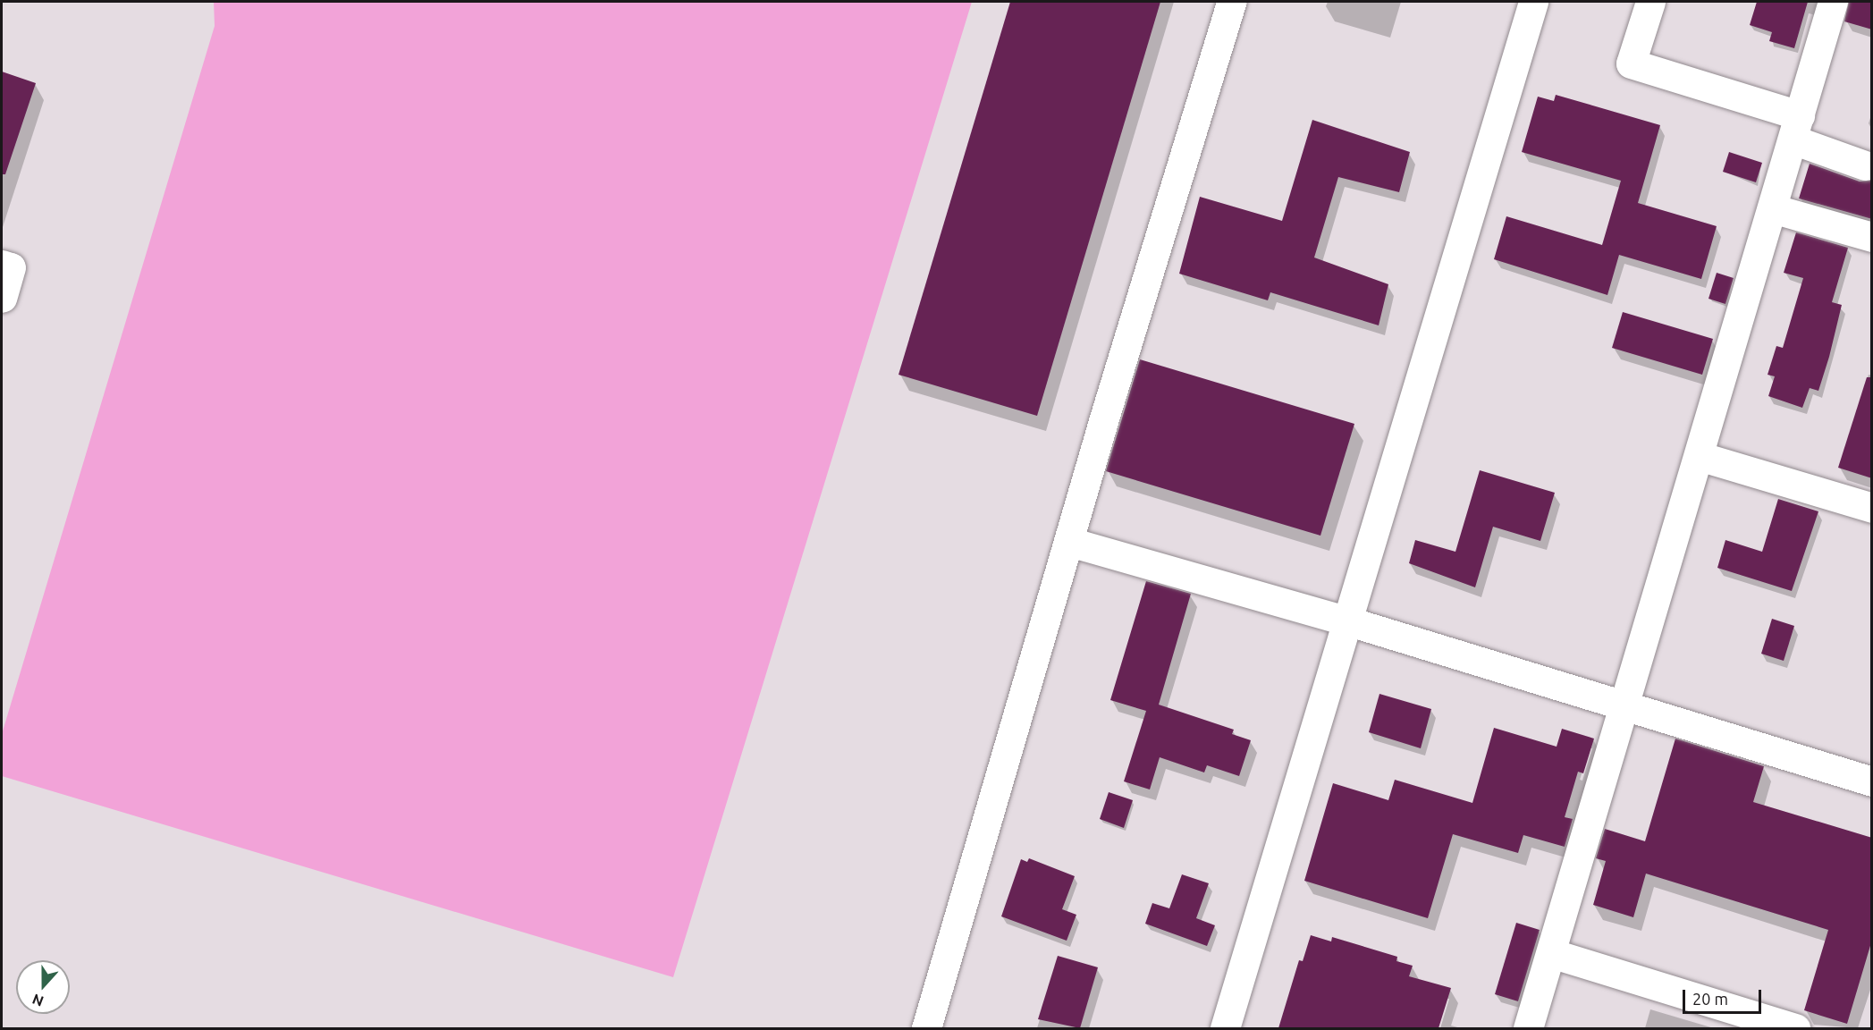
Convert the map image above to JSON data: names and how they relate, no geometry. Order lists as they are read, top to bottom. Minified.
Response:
{"scale_bar":"20 m","north":"bottom"}
